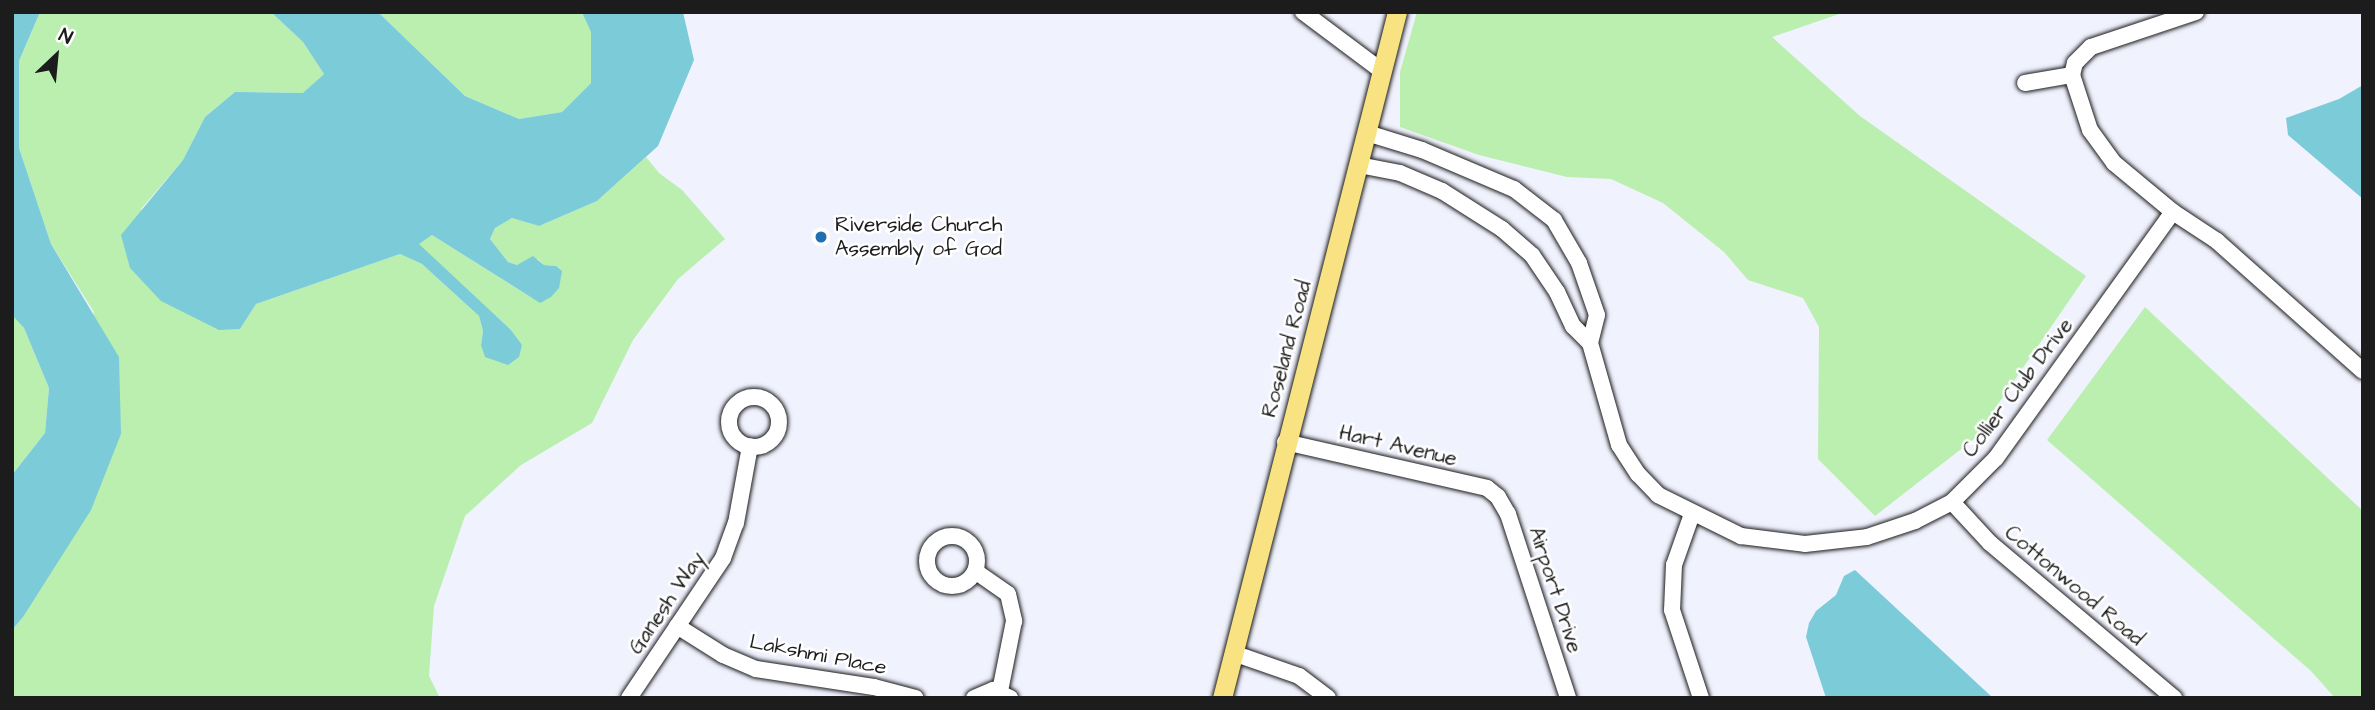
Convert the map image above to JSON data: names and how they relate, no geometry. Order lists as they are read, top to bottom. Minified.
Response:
{"streets":{"main road":["Roseland Road"],"street":["Collier Club Drive","Hart Avenue","Cottonwood Road","Airport Drive","Ganesh Way","Lakshmi Place"]},"crossings":[["Roseland Road","Collier Club Drive"],["Roseland Road","Hart Avenue"],["Collier Club Drive","Cottonwood Road"],["Hart Avenue","Airport Drive"],["Ganesh Way","Lakshmi Place"]],"places":["Riverside Church Assembly of God"],"north":"top right"}
